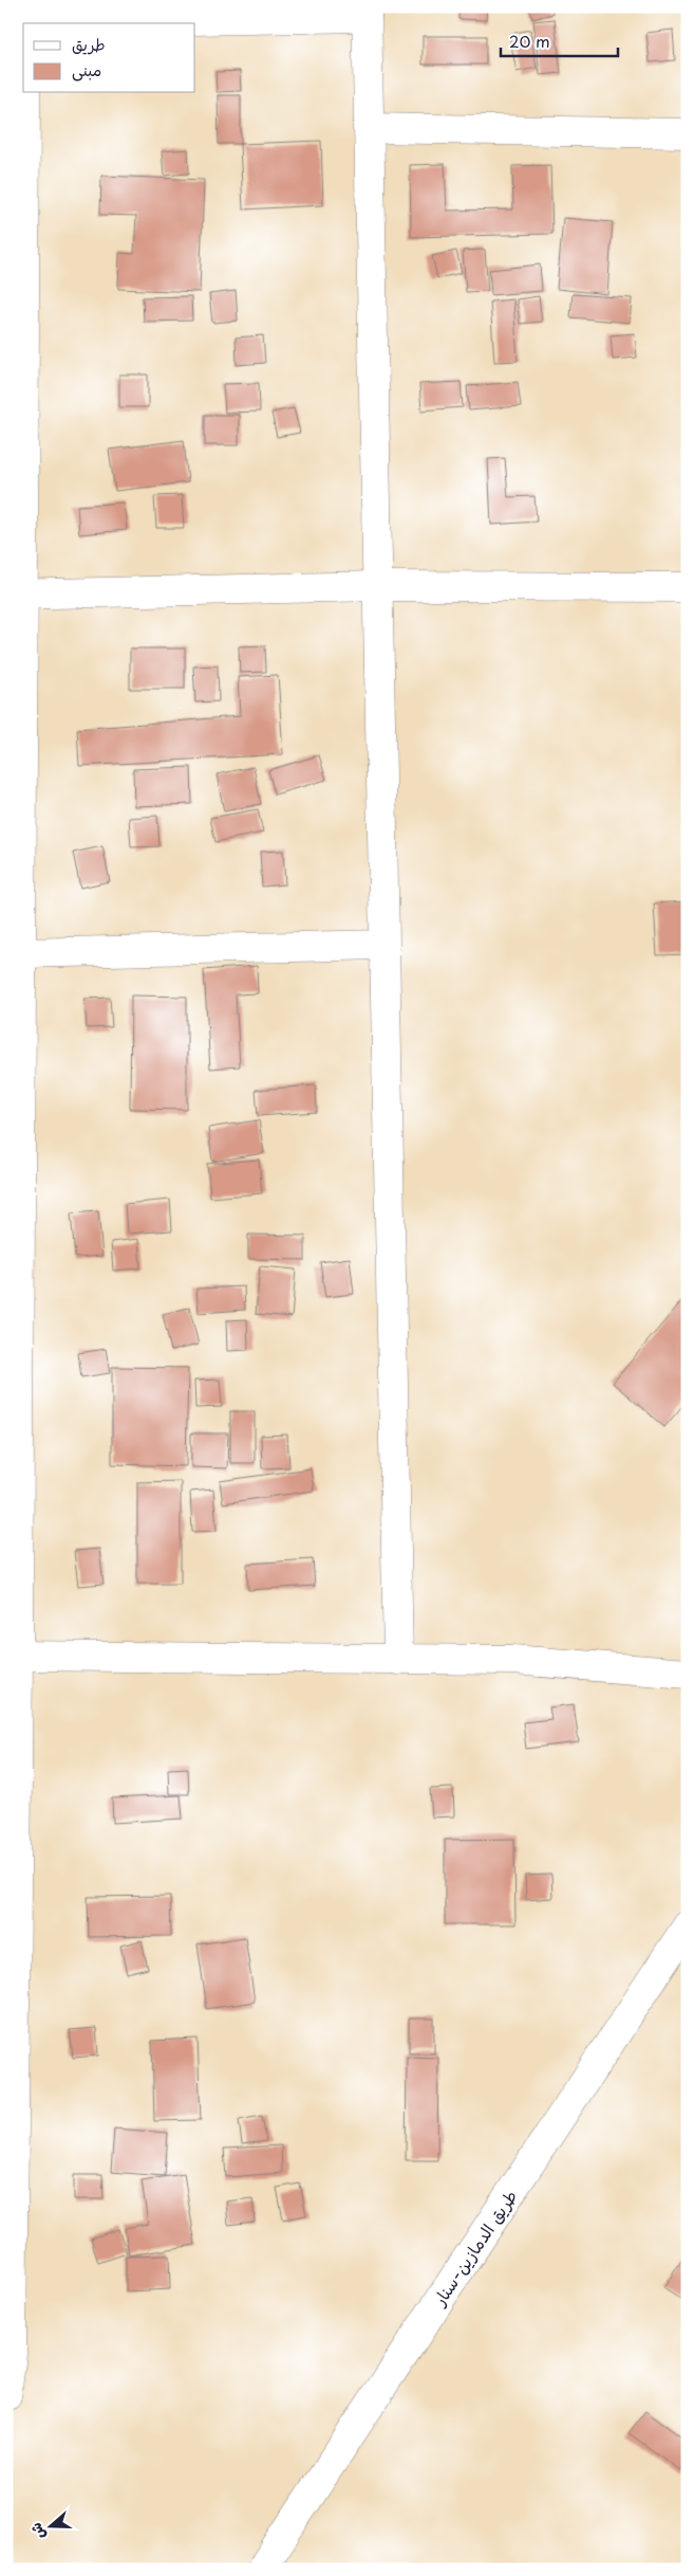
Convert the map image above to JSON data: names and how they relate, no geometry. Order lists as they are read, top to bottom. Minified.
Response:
{"streets":{"main road":["طريق الدمازين-سنار"]},"legend":["طريق","مبنى"],"scale_bar":"20 m","north":"left"}
